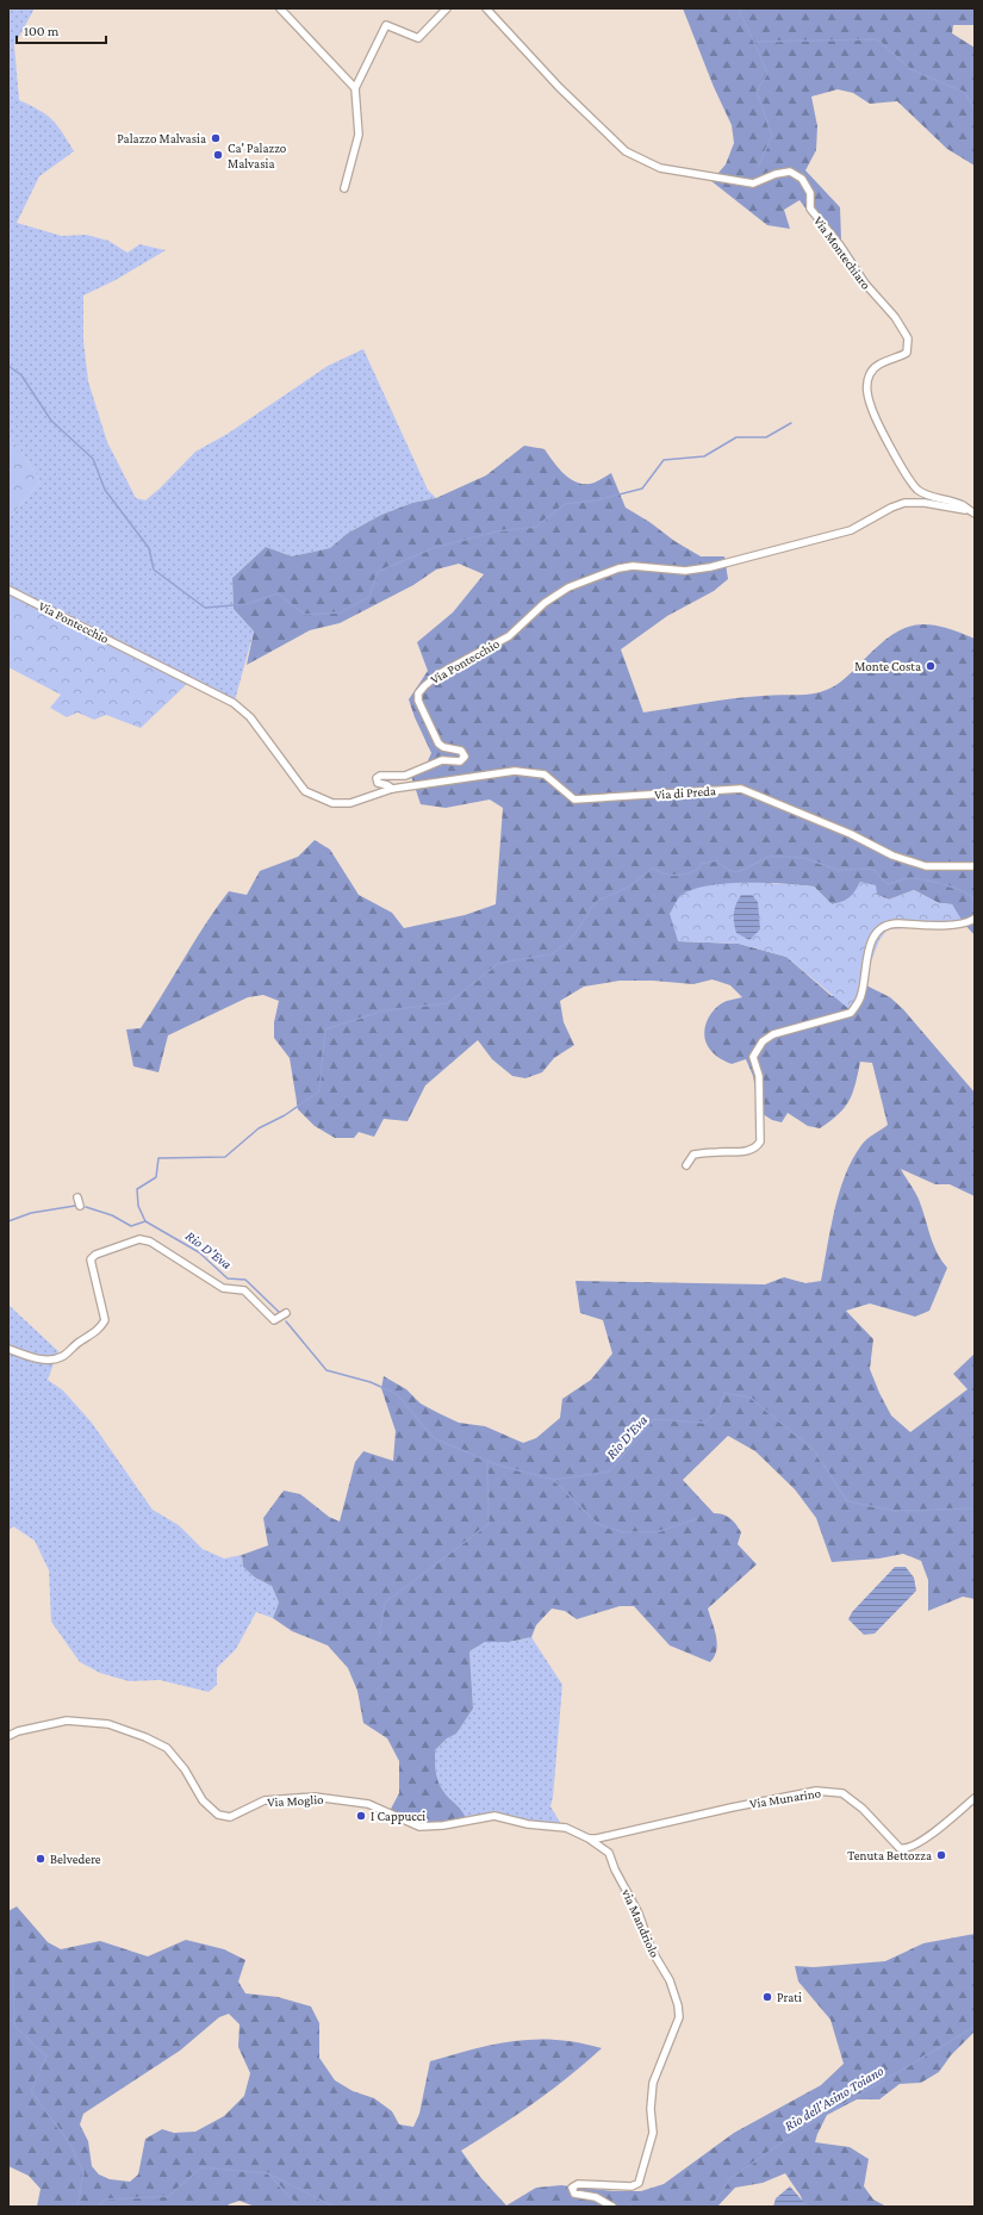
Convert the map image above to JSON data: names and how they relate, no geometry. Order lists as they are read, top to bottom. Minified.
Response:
{"streets":{"street":["Via Montechiaro","Via Pontecchio","Via di Preda","Via Munarino","Via Moglio","via Mandriolo"]},"crossings":[["Via Montechiaro","Via Pontecchio"],["Via Pontecchio","Via di Preda"],["Via Munarino","Via Moglio"],["Via Munarino","via Mandriolo"],["Via Moglio","via Mandriolo"]],"water":["Rio D'Eva","Rio dell'Asino Toiano"],"places":["Palazzo Malvasia","Ca' Palazzo Malvasia","Monte Costa","I Cappucci","Tenuta Bettozza","Belvedere","Prati"],"scale_bar":"100 m"}
